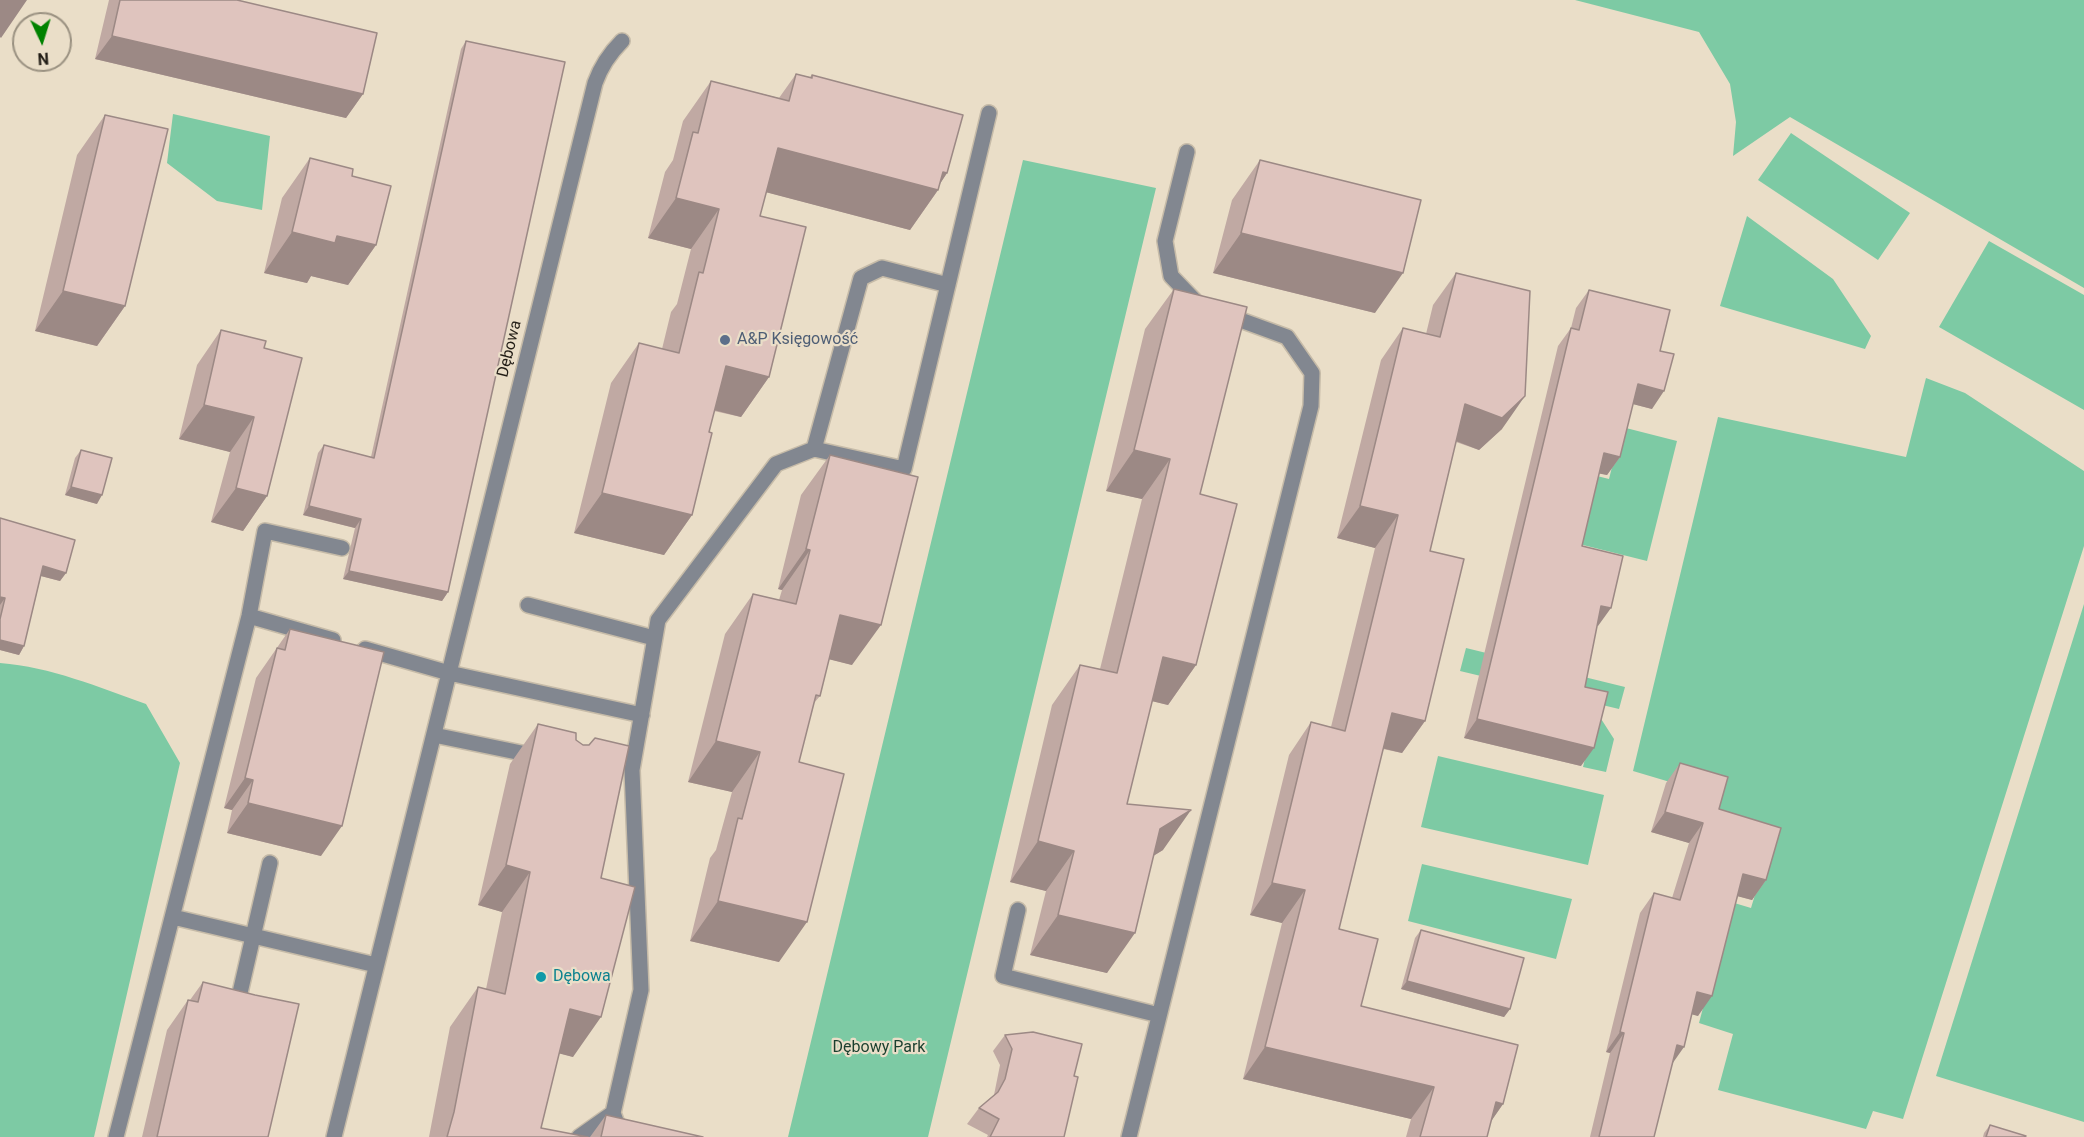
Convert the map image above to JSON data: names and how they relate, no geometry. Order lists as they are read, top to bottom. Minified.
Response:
{"streets":{"street":["Dębowa"]},"parks":["Dębowy Park"],"places":["A&P Księgowość","Dębowa"],"north":"bottom"}
